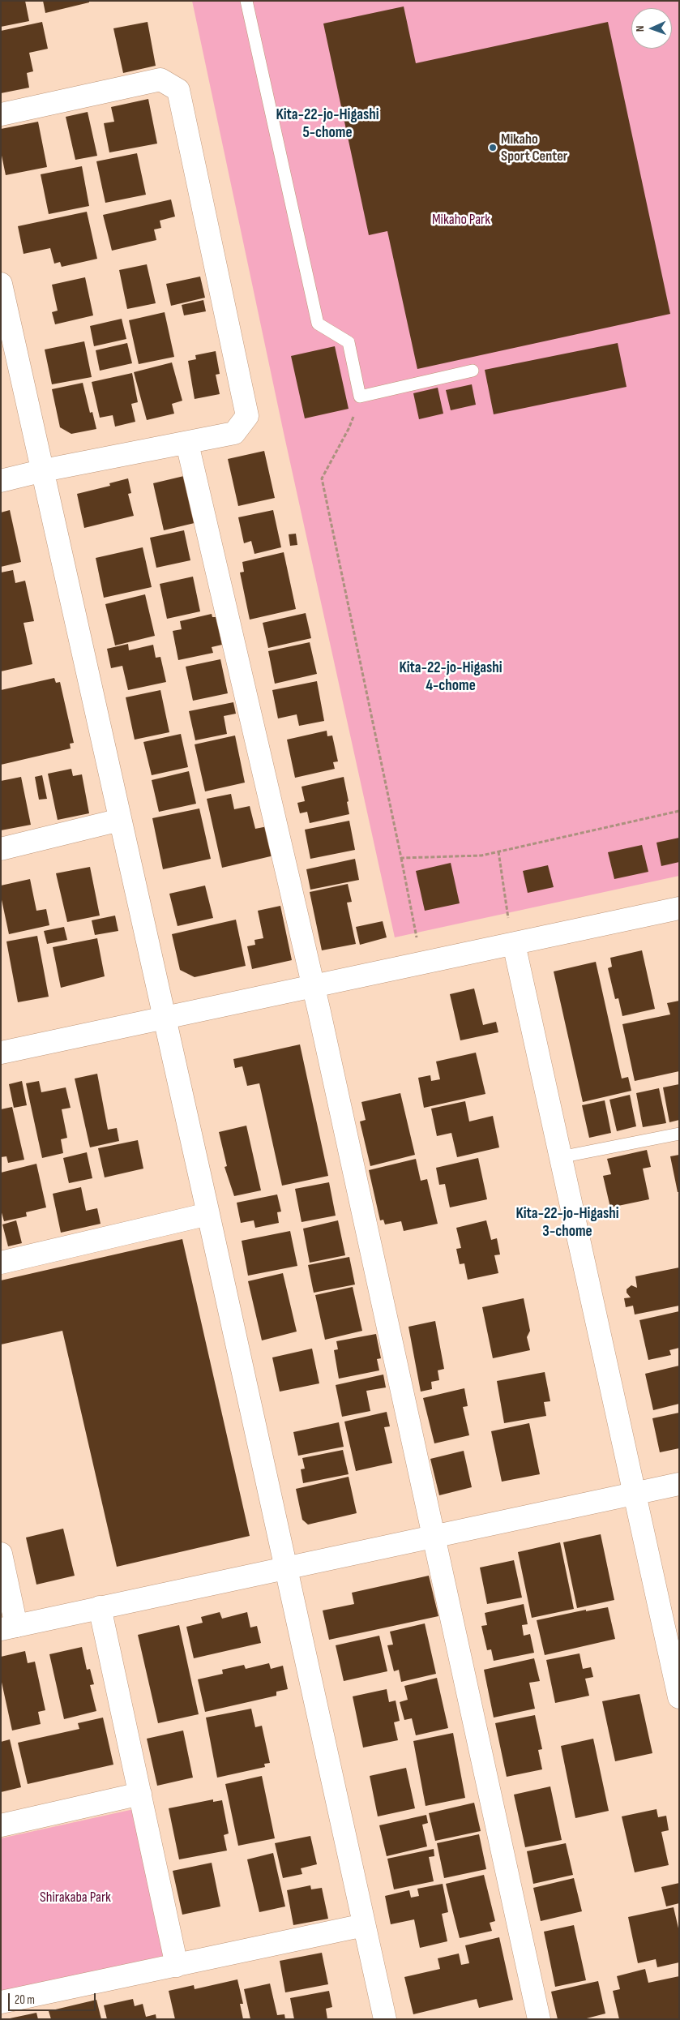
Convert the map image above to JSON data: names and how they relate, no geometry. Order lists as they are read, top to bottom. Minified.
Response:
{"districts":["Kita-22-jo-Higashi 5-chome","Kita-22-jo-Higashi 4-chome","Kita-22-jo-Higashi 3-chome"],"parks":["Mikaho Park","Shirakaba Park"],"places":["Mikaho Sport Center"],"scale_bar":"20 m","north":"left"}
